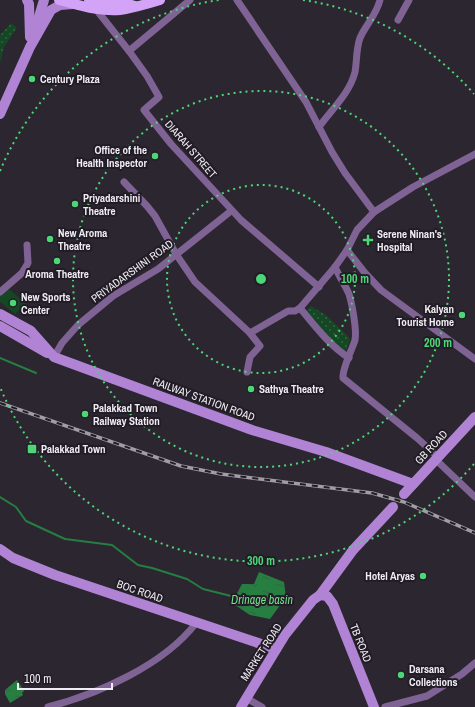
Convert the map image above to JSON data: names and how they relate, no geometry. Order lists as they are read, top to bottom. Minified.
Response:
{"streets":{"main road":["RAILWAY STATION ROAD","GB ROAD","BOC ROAD","TB ROAD","MARKET ROAD"],"street":["DIARAH STREET","PRIYADARSHINI ROAD"]},"crossings":[["DIARAH STREET","PRIYADARSHINI ROAD"],["PRIYADARSHINI ROAD","RAILWAY STATION ROAD"],["RAILWAY STATION ROAD","GB ROAD"],["BOC ROAD","MARKET ROAD"],["TB ROAD","MARKET ROAD"]],"water":["Drinage basin"],"places":{"other":["Century Plaza","Office of the Health Inspector","Priyadarshini Theatre","New Aroma Theatre","Aroma Theatre","New Sports Center","Kalyan Tourist Home","Sathya Theatre","Palakkad Town Railway Station","Hotel Aryas","Darsana Collections"],"health":["Serene Ninan's Hospital"],"transit":["Palakkad Town"]},"scale_bar":"100 m","rings":["100 m","200 m","300 m"]}
